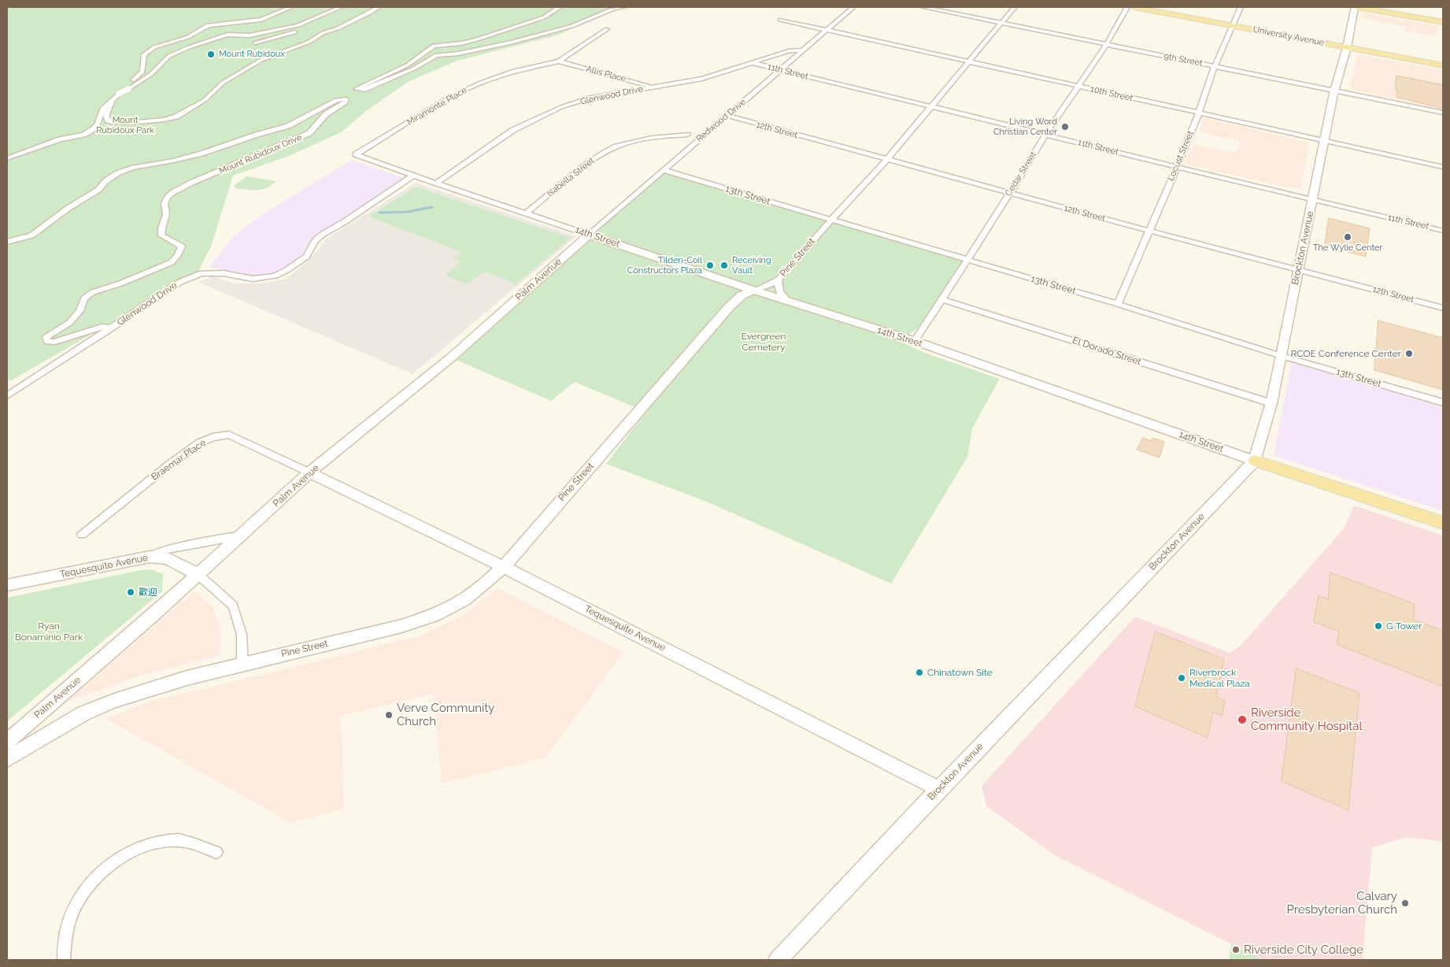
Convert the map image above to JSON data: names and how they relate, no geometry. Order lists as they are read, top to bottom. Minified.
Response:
{"streets":{"main road":["University Avenue","14th Street"],"street":["9th Street","11th Street","Allis Place","10th Street","Glenwood Drive","Miramonte Place","Redwood Drive","12th Street","Mount Rubidoux Drive","Locust Street","Cedar Street","Isabella Street","13th Street","Brockton Avenue","Pine Street","Palm Avenue","El Dorado Street","Braemar Place","Tequesquite Avenue"]},"crossings":[["University Avenue","Locust Street"],["University Avenue","Brockton Avenue"],["9th Street","Locust Street"],["9th Street","Cedar Street"],["9th Street","Brockton Avenue"],["9th Street","Pine Street"],["11th Street","Glenwood Drive"],["11th Street","Redwood Drive"],["11th Street","Locust Street"],["11th Street","Cedar Street"],["11th Street","Brockton Avenue"],["11th Street","Pine Street"],["Allis Place","Glenwood Drive"],["Allis Place","Miramonte Place"],["10th Street","Redwood Drive"],["10th Street","Locust Street"],["10th Street","Cedar Street"],["10th Street","Brockton Avenue"],["10th Street","Pine Street"],["Glenwood Drive","Redwood Drive"],["Glenwood Drive","Mount Rubidoux Drive"],["Glenwood Drive","14th Street"],["Miramonte Place","14th Street"],["Redwood Drive","12th Street"],["Redwood Drive","13th Street"],["Redwood Drive","14th Street"],["Redwood Drive","Palm Avenue"],["12th Street","Locust Street"],["12th Street","Cedar Street"],["12th Street","Brockton Avenue"],["12th Street","Pine Street"],["Locust Street","13th Street"],["Cedar Street","13th Street"],["Cedar Street","14th Street"],["Cedar Street","El Dorado Street"],["Isabella Street","14th Street"],["13th Street","Brockton Avenue"],["13th Street","Pine Street"],["14th Street","Brockton Avenue"],["14th Street","Pine Street"],["14th Street","Palm Avenue"],["Brockton Avenue","El Dorado Street"],["Brockton Avenue","Tequesquite Avenue"],["Pine Street","Tequesquite Avenue"],["Palm Avenue","Braemar Place"],["Palm Avenue","Tequesquite Avenue"],["Braemar Place","Tequesquite Avenue"]],"parks":["Mount Rubidoux Park","Evergreen Cemetery","Ryan Bonaminio Park"],"places":["Mount Rubidoux","Living Word Christian Center","The Wylie Center","Tilden-Coil Constructors Plaza","Receiving Vault","RCOE Conference Center","歡迎","G Tower","Chinatown Site","Riverbrock Medical Plaza","Verve Community Church","Riverside Community Hospital","Calvary Presbyterian Church","Riverside City College"]}
